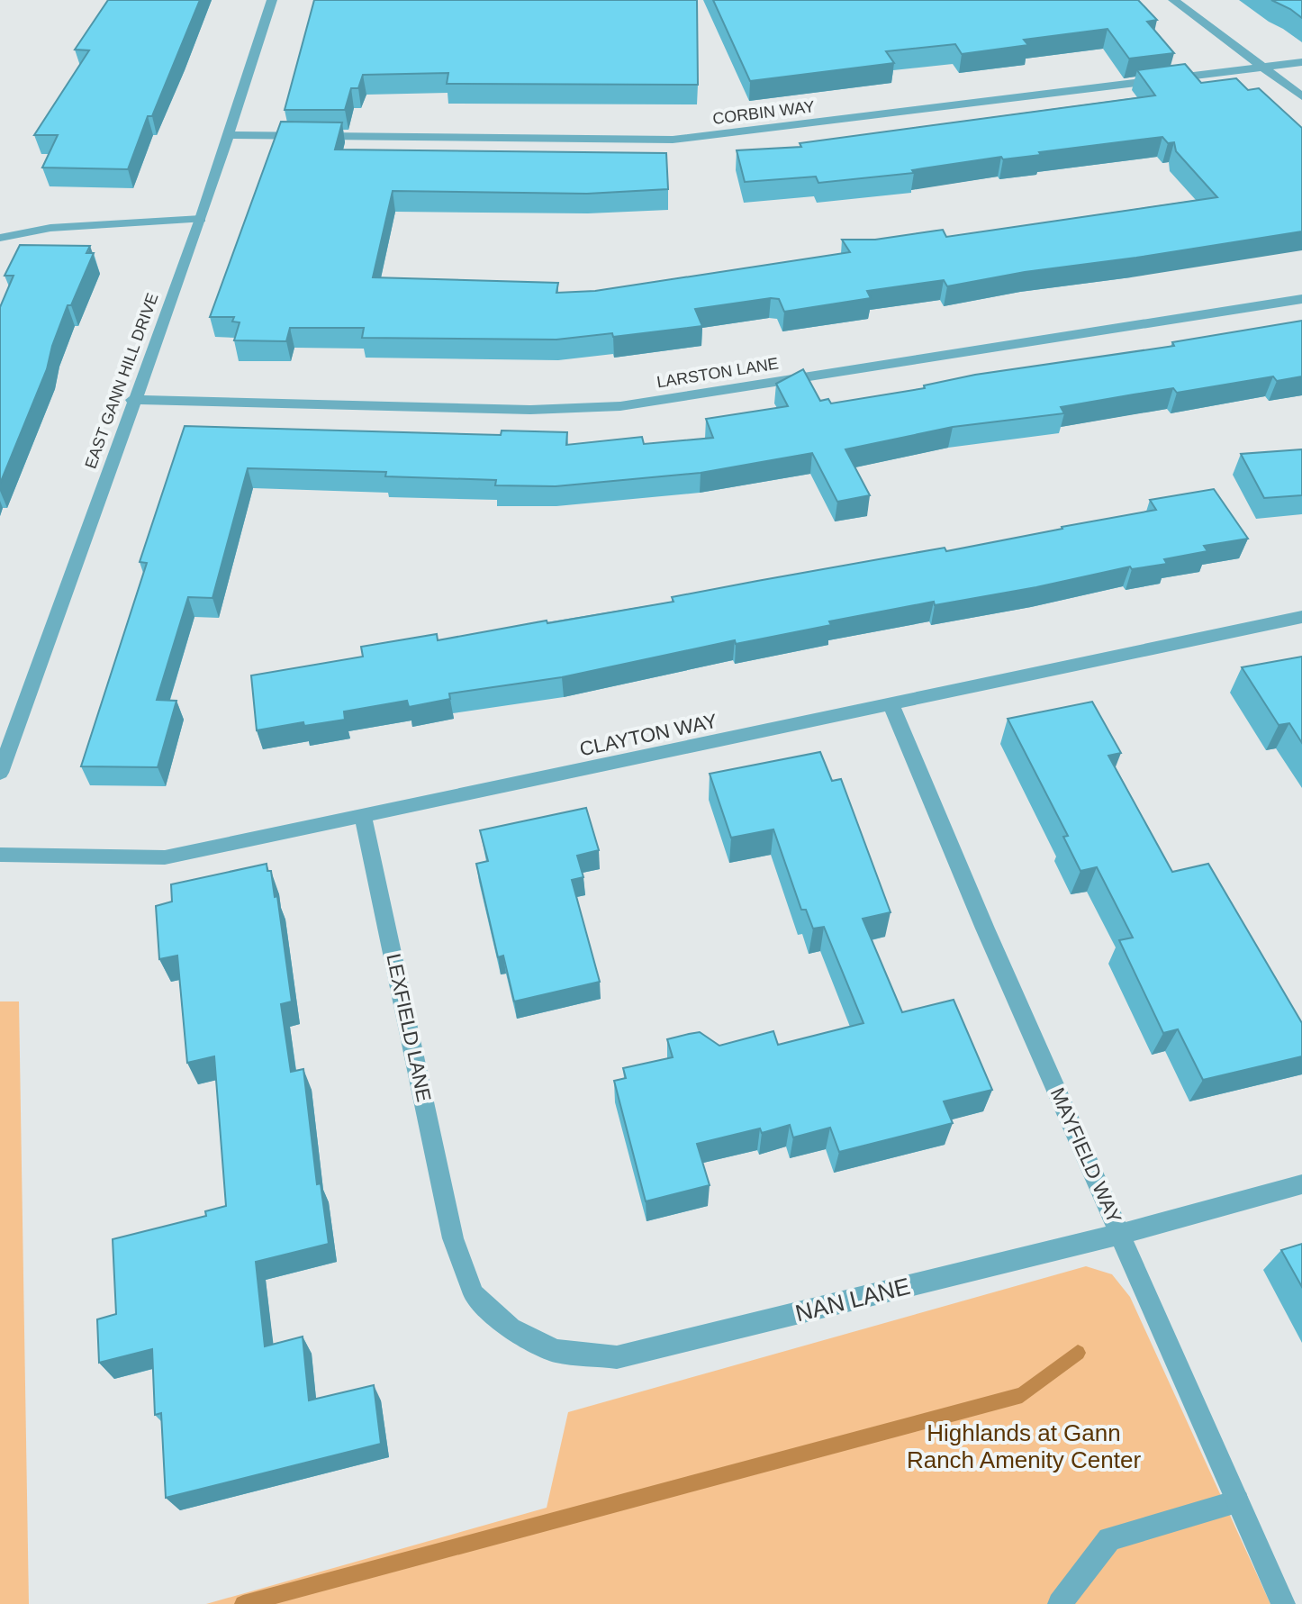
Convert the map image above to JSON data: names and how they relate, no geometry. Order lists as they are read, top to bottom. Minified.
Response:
{"streets":{"street":["CORBIN WAY","LARSTON LANE","EAST GANN HILL DRIVE","CLAYTON WAY","LEXFIELD LANE","MAYFIELD WAY","NAN LANE"]},"crossings":[["CORBIN WAY","EAST GANN HILL DRIVE"],["LARSTON LANE","EAST GANN HILL DRIVE"],["CLAYTON WAY","LEXFIELD LANE"],["CLAYTON WAY","MAYFIELD WAY"],["LEXFIELD LANE","NAN LANE"],["MAYFIELD WAY","NAN LANE"]],"parks":["Highlands at Gann Ranch Amenity Center"]}
